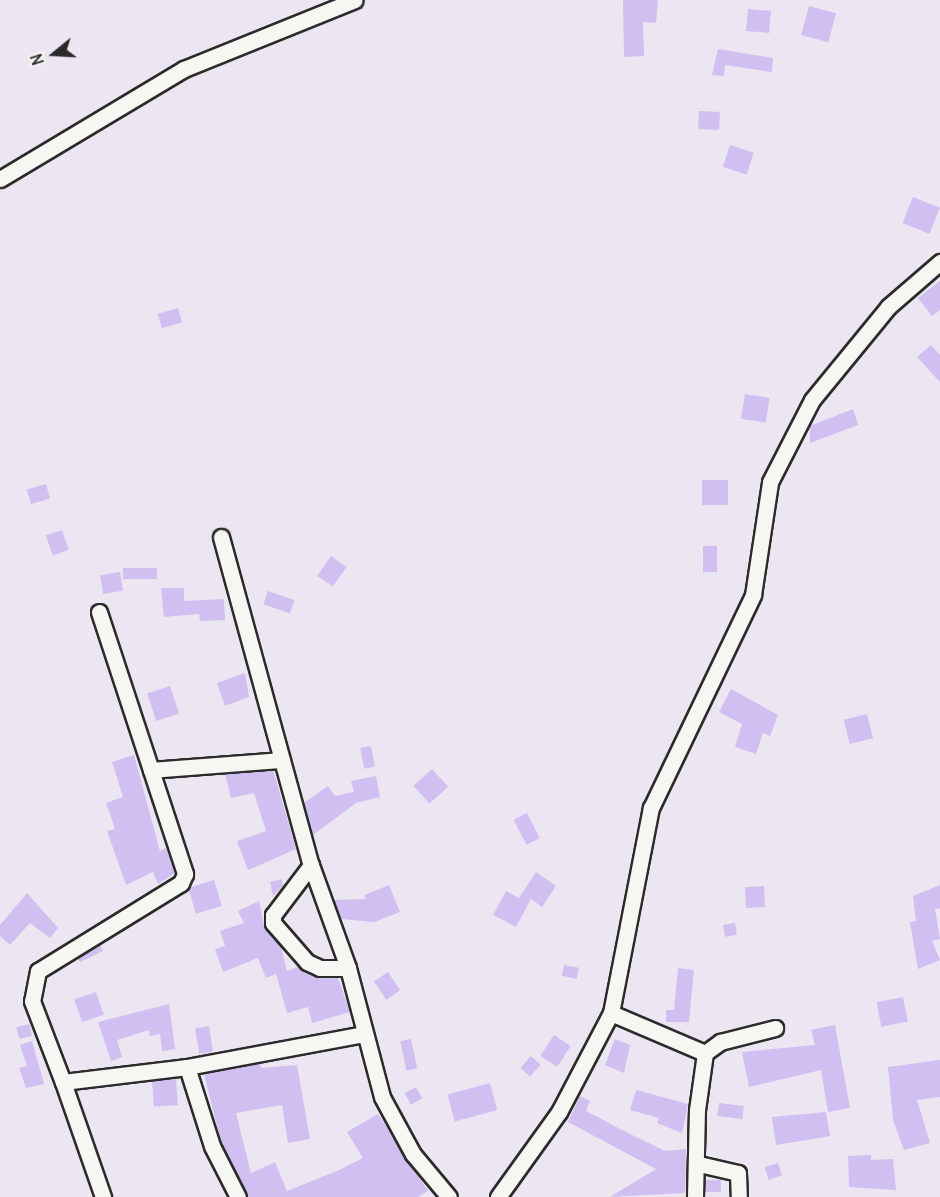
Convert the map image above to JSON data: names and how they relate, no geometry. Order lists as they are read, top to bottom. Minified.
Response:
{"north":"left"}
